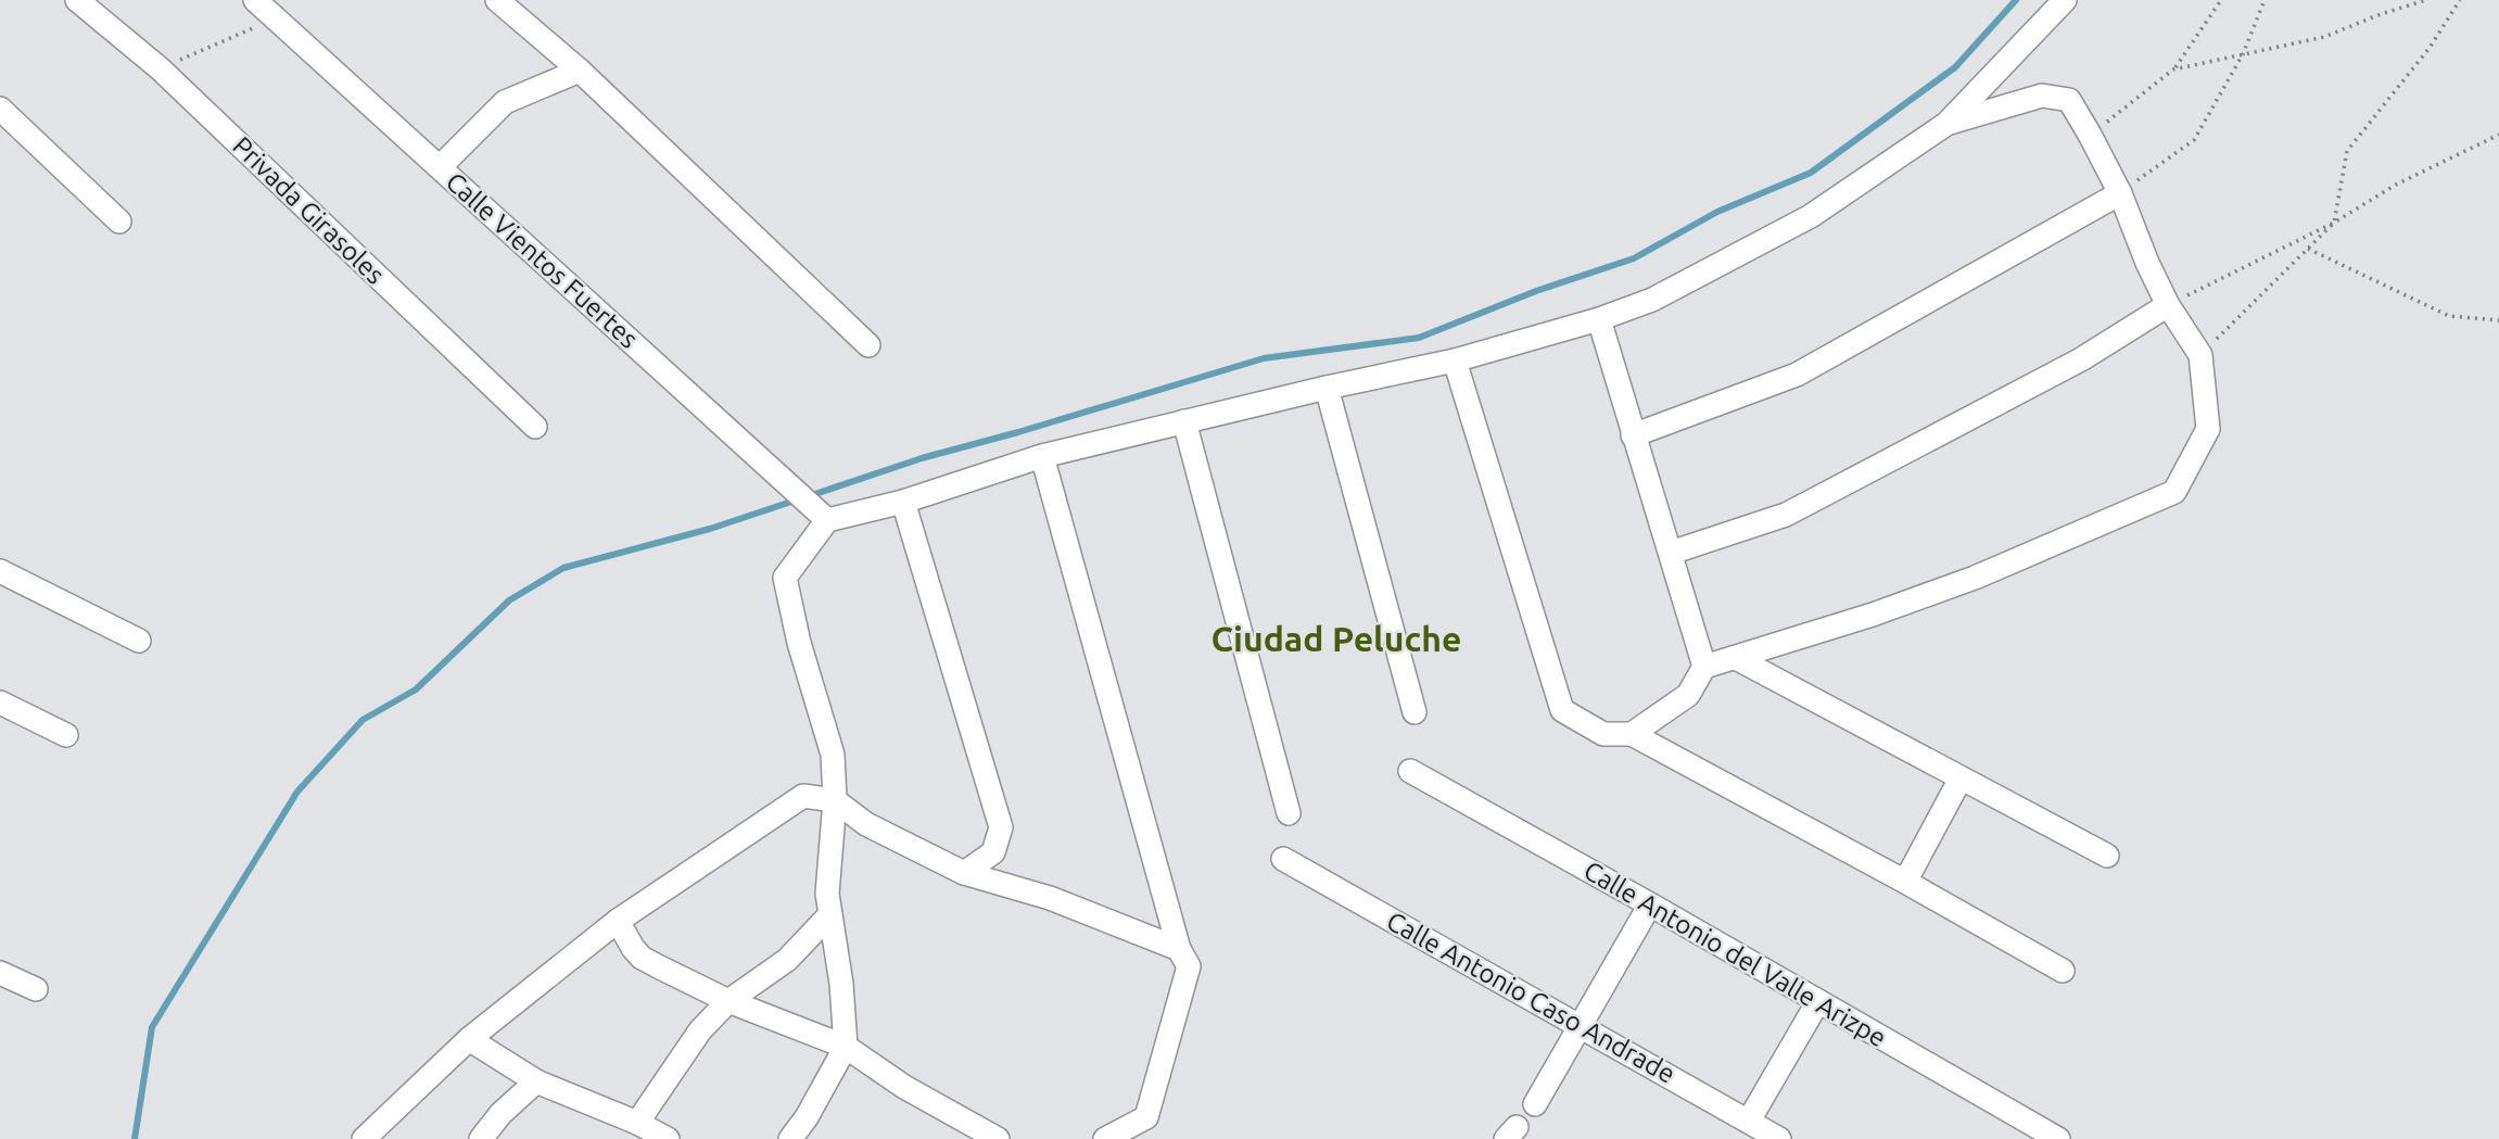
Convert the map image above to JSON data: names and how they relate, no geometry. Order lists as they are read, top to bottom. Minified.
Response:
{"streets":{"street":["Privada Girasoles","Calle Vientos Fuertes","Calle Antonio del Valle Arizpe","Calle Antonio Caso Andrade"]},"districts":["Ciudad Peluche"]}
